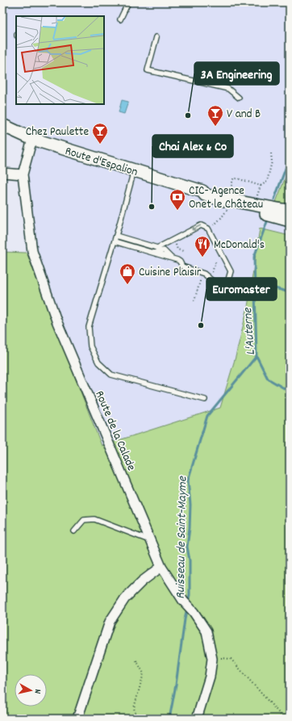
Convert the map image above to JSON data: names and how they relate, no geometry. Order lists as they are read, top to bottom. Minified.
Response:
{"streets":{"main road":["Route d'Espalion"],"street":["Route de la Calade"]},"crossings":[["Route d'Espalion","Route de la Calade"]],"water":["L'Auterne","Ruisseau de Saint-Mayme"],"places":{"other":["3A Engineering","Chai Alex & Co","Euromaster"],"bar":["V and B","Chez Paulette"],"bank":["CIC- Agence Onet le Château"],"restaurant":["McDonald's"],"shop":["Cuisine Plaisir"]},"north":"right"}
